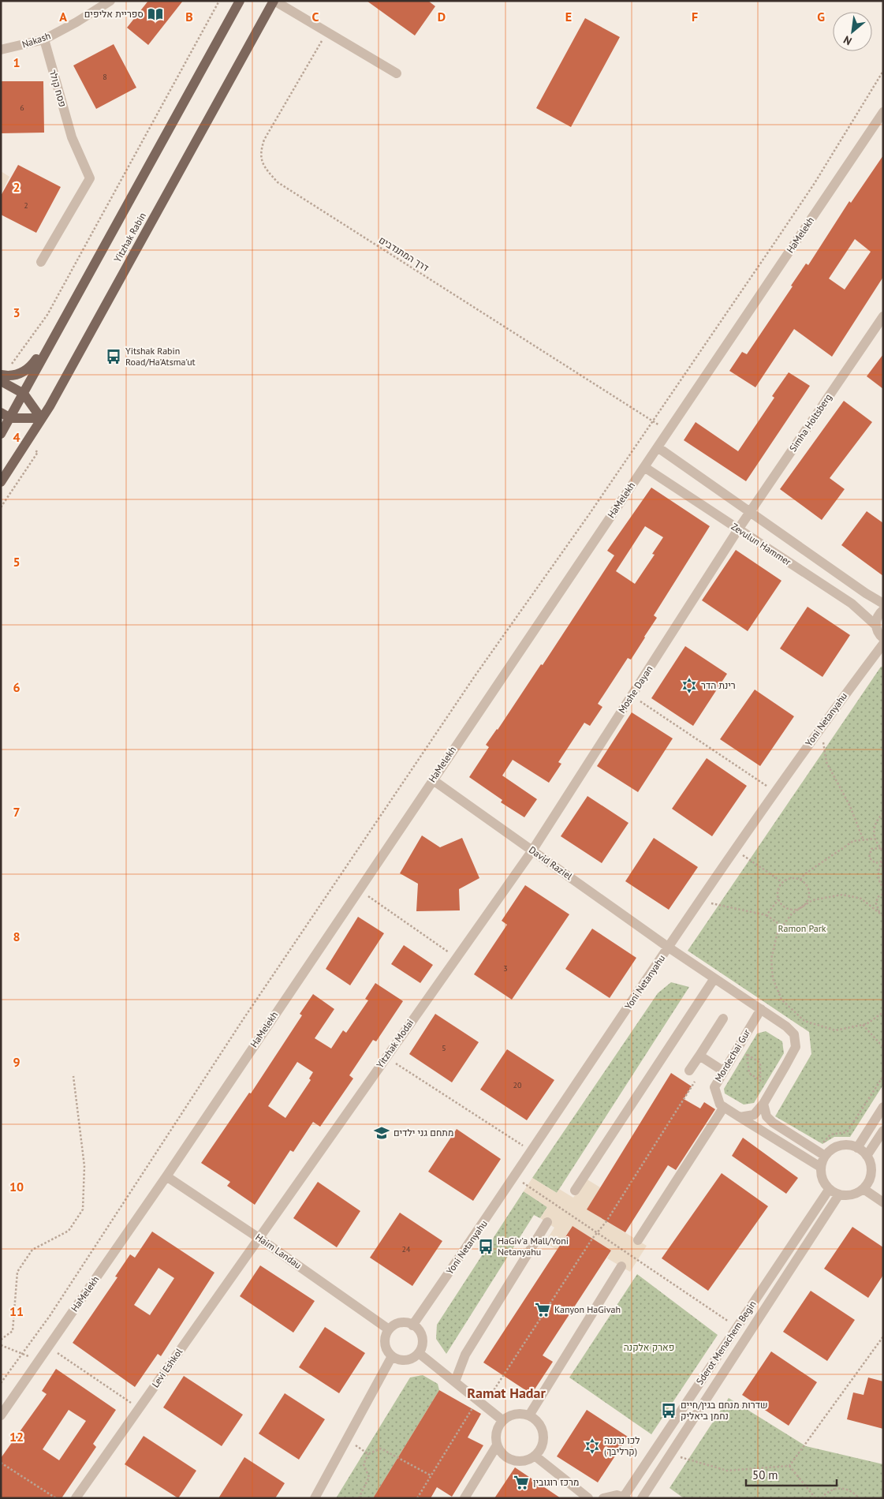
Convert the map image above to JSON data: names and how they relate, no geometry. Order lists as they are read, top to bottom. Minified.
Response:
{"streets":{"main road":["Yitzhak Rabin"],"street":["Nakash","פסח קולר","HaMelekh","Simha Holtsberg","Zevulun Hammer","Moshe Dayan","Yoni Netanyahu","David Raziel","Yitzhak Modai","Mordechai Gur","Haim Landau","Sderot Menachem Begin","Levi Eshkol"],"path":["דרך המתנדבים"]},"crossings":[["Nakash","פסח קולר"],["HaMelekh","דרך המתנדבים"],["HaMelekh","Zevulun Hammer"],["HaMelekh","David Raziel"],["HaMelekh","Haim Landau"],["Simha Holtsberg","Zevulun Hammer"],["Simha Holtsberg","Moshe Dayan"],["Zevulun Hammer","Moshe Dayan"],["Moshe Dayan","David Raziel"],["Moshe Dayan","Yitzhak Modai"],["Yoni Netanyahu","David Raziel"],["Yoni Netanyahu","Haim Landau"],["David Raziel","Yitzhak Modai"],["Yitzhak Modai","Haim Landau"],["Yitzhak Modai","Levi Eshkol"],["Haim Landau","Levi Eshkol"]],"districts":["Ramat Hadar"],"parks":["Ramon Park","פארק אלקנה"],"places":{"library":["ספריית אליפים"],"bus stop":["Yitshak Rabin Road/Ha'Atsma'ut","HaGiv'a Mall/Yoni Netanyahu","שדרות מנחם בגין/חיים נחמן ביאליק"],"synagogue":["רינת הדר","לכו נרננה (קרליבך)"],"school or university":["מתחם גני ילדים"],"supermarket":["Kanyon HaGivah","מרכז רוגובין"]},"house_numbers":["8","6","2","3","5","20","24"],"scale_bar":"50 m","north":"bottom left","grid":{"columns":["A","B","C","D","E","F","G"],"rows":["1","2","3","4","5","6","7","8","9","10","11","12"]}}
